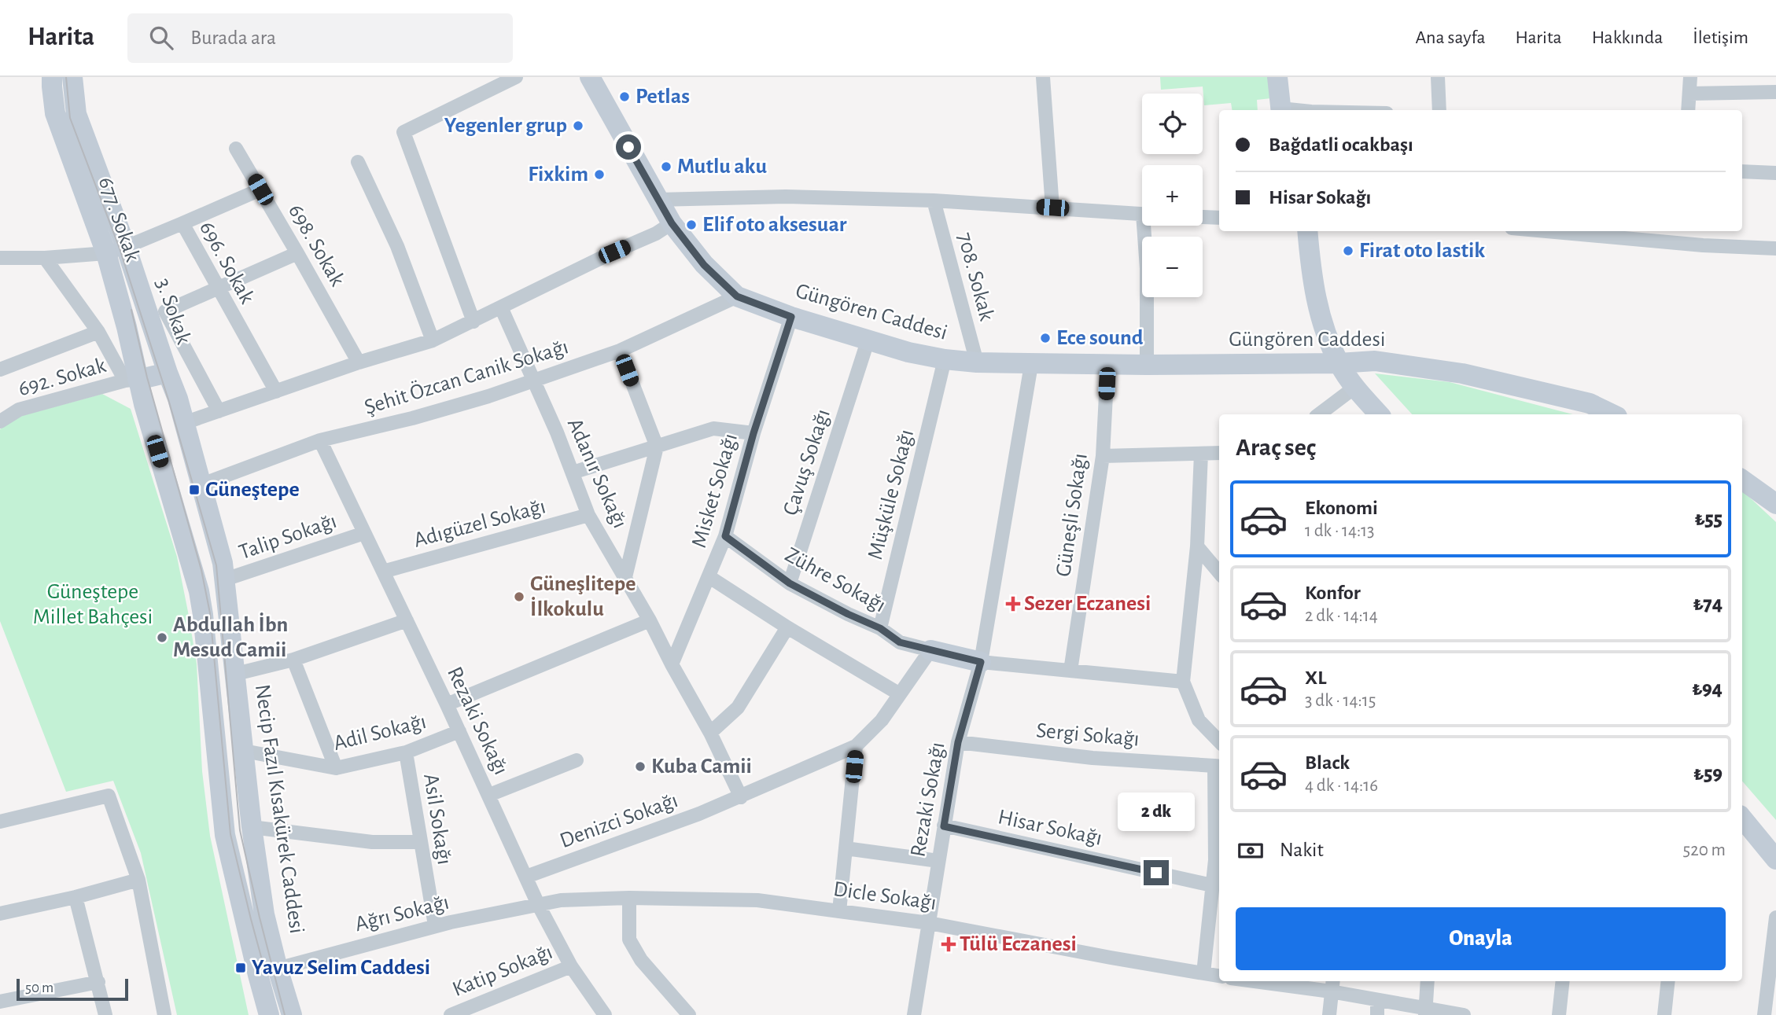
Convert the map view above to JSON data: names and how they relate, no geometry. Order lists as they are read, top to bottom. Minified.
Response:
{"streets":{"street":["677. Sokak","698. Sokak","696. Sokak","708. Sokak","3. Sokak","Güngören Caddesi","692. Sokak","Şehit Özcan Canik Sokağı","Çavuş Sokağı","Adanır Sokağı","Misket Sokağı","Müşküle Sokağı","Güneşli Sokağı","Adıgüzel Sokağı","Talip Sokağı","Zühre Sokağı","Rezaki Sokağı","Adil Sokağı","Sergi Sokağı","Necip Fazıl Kısakürek Caddesi","Asil Sokağı","Denizci Sokağı","Hisar Sokağı","Dicle Sokağı","Ağrı Sokağı","Katip Sokağı"]},"crossings":[["677. Sokak","696. Sokak"],["677. Sokak","3. Sokak"],["677. Sokak","692. Sokak"],["696. Sokak","3. Sokak"],["708. Sokak","Güngören Caddesi"],["3. Sokak","Necip Fazıl Kısakürek Caddesi"],["Güngören Caddesi","Şehit Özcan Canik Sokağı"],["Güngören Caddesi","Çavuş Sokağı"],["Güngören Caddesi","Misket Sokağı"],["Güngören Caddesi","Müşküle Sokağı"],["Güngören Caddesi","Güneşli Sokağı"],["Güngören Caddesi","Rezaki Sokağı"],["Şehit Özcan Canik Sokağı","Adanır Sokağı"],["Şehit Özcan Canik Sokağı","Rezaki Sokağı"],["Şehit Özcan Canik Sokağı","Necip Fazıl Kısakürek Caddesi"],["Çavuş Sokağı","Zühre Sokağı"],["Adanır Sokağı","Misket Sokağı"],["Adanır Sokağı","Adıgüzel Sokağı"],["Adanır Sokağı","Denizci Sokağı"],["Misket Sokağı","Zühre Sokağı"],["Müşküle Sokağı","Zühre Sokağı"],["Adıgüzel Sokağı","Rezaki Sokağı"],["Talip Sokağı","Rezaki Sokağı"],["Talip Sokağı","Necip Fazıl Kısakürek Caddesi"],["Zühre Sokağı","Denizci Sokağı"],["Rezaki Sokağı","Adil Sokağı"],["Rezaki Sokağı","Sergi Sokağı"],["Rezaki Sokağı","Denizci Sokağı"],["Rezaki Sokağı","Hisar Sokağı"],["Rezaki Sokağı","Dicle Sokağı"],["Rezaki Sokağı","Ağrı Sokağı"],["Rezaki Sokağı","Katip Sokağı"],["Adil Sokağı","Necip Fazıl Kısakürek Caddesi"],["Adil Sokağı","Asil Sokağı"],["Necip Fazıl Kısakürek Caddesi","Ağrı Sokağı"],["Asil Sokağı","Ağrı Sokağı"],["Dicle Sokağı","Ağrı Sokağı"]],"parks":["Güneştepe Millet Bahçesi"],"places":{"other":["Petlas","Yegenler grup","Mutlu aku","Fixkim","Elif oto aksesuar","Firat oto lastik","Ece sound","Güneşlitepe İlkokulu","Abdullah İbn Mesud Camii","Kuba Camii"],"transit":["Güneştepe","Yavuz Selim Caddesi"],"health":["Sezer Eczanesi","Tülü Eczanesi"]},"scale_bar":"50 m","page":{"header":"Harita","search":"Burada ara","nav":["Ana sayfa","Harita","Hakkında","İletişim"],"map_buttons":["+","−"],"banner":["Bağdatli ocakbaşı","Hisar Sokağı"],"heading":"Araç seç","list":[{"name":"Ekonomi","note":"1 dk · 14:13","value":"₺55"},{"name":"Konfor","note":"2 dk · 14:14","value":"₺74"},{"name":"XL","note":"3 dk · 14:15","value":"₺94"},{"name":"Black","note":"4 dk · 14:16","value":"₺59"}],"bubble":"2 dk","pay":["Nakit","520 m"],"buttons":"Onayla","scale":"50 m"}}
